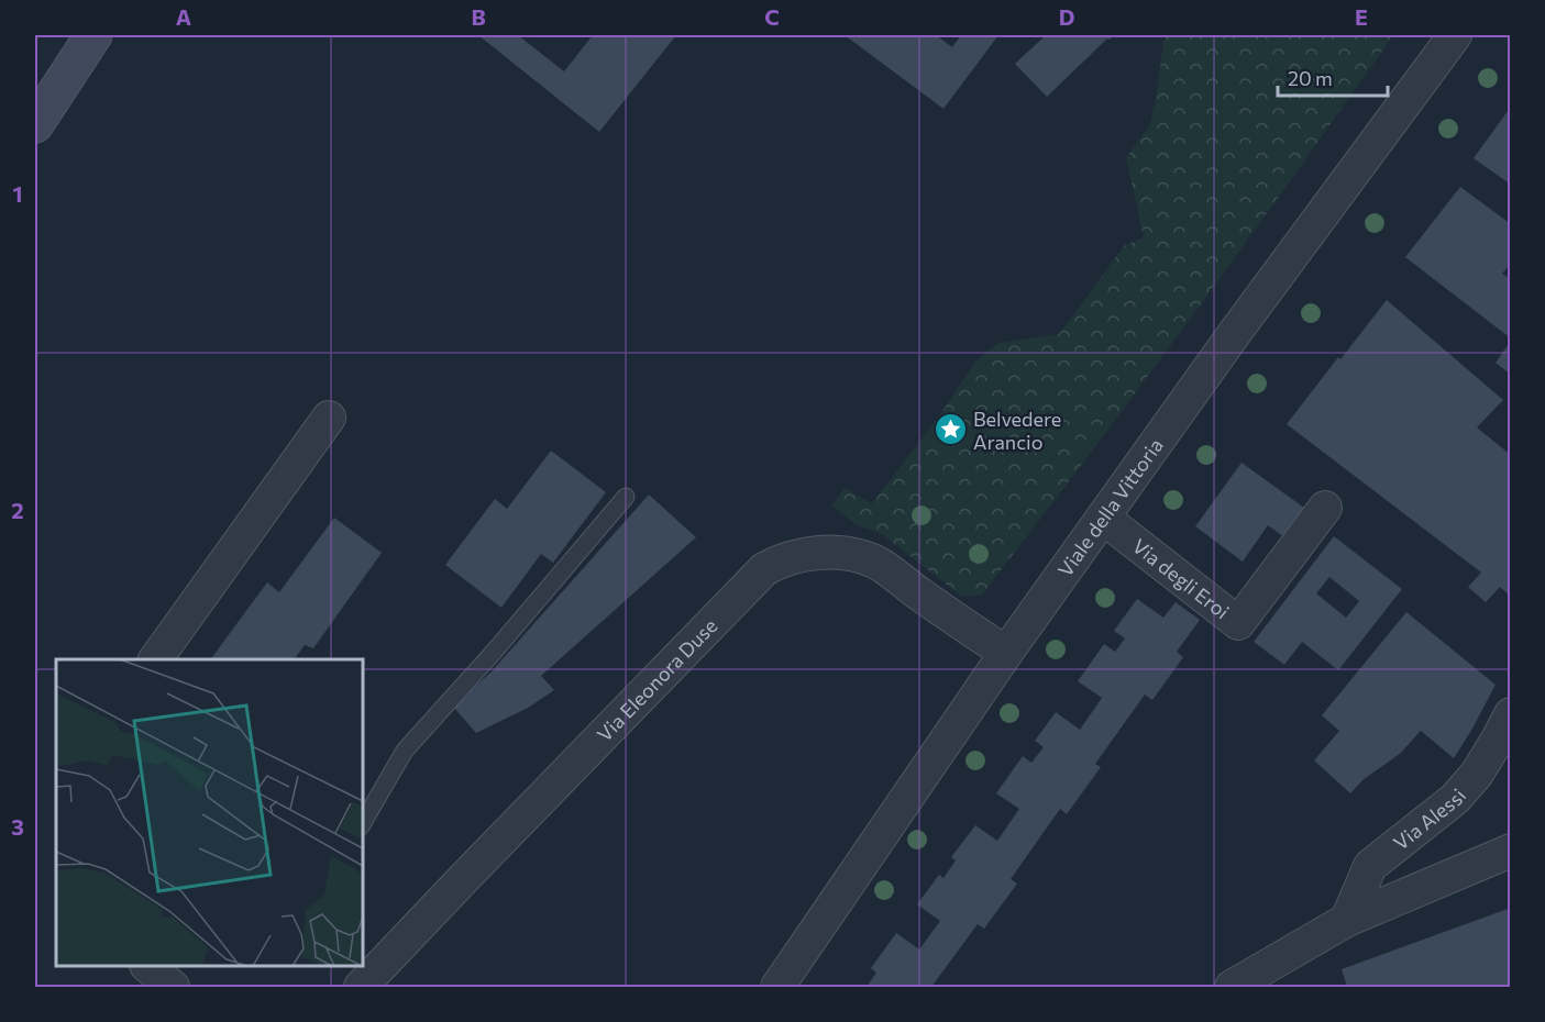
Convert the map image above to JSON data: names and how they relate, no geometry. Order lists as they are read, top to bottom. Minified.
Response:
{"streets":{"street":["Viale della Vittoria","Via degli Eroi","Via Eleonora Duse","Via Alessi"]},"crossings":[["Viale della Vittoria","Via degli Eroi"],["Viale della Vittoria","Via Eleonora Duse"]],"places":{"place":["Belvedere Arancio"]},"scale_bar":"20 m","grid":{"columns":["A","B","C","D","E"],"rows":["1","2","3"]}}
